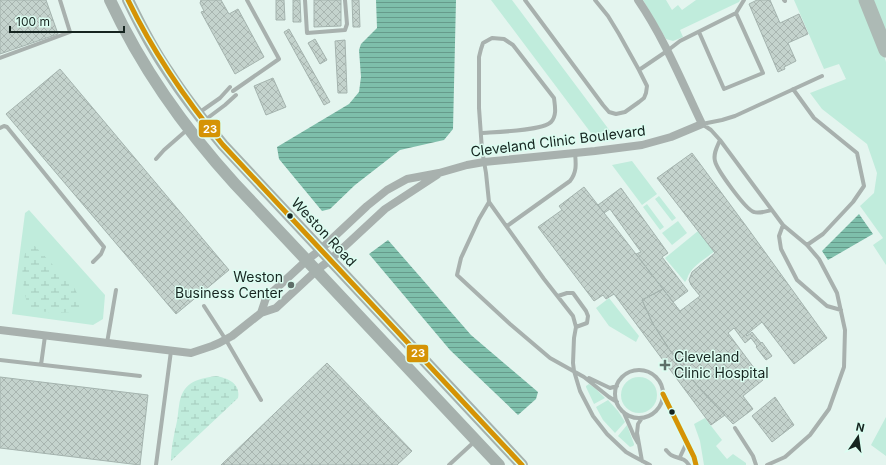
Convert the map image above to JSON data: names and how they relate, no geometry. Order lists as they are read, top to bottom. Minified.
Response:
{"streets":{"main road":["Weston Road"],"street":["Cleveland Clinic Boulevard"]},"crossings":[["Cleveland Clinic Boulevard","Weston Road"]],"places":{"other":["Weston Business Center"],"health":["Cleveland Clinic Hospital"]},"lines":["transit line 23"],"scale_bar":"100 m","north":"top"}
